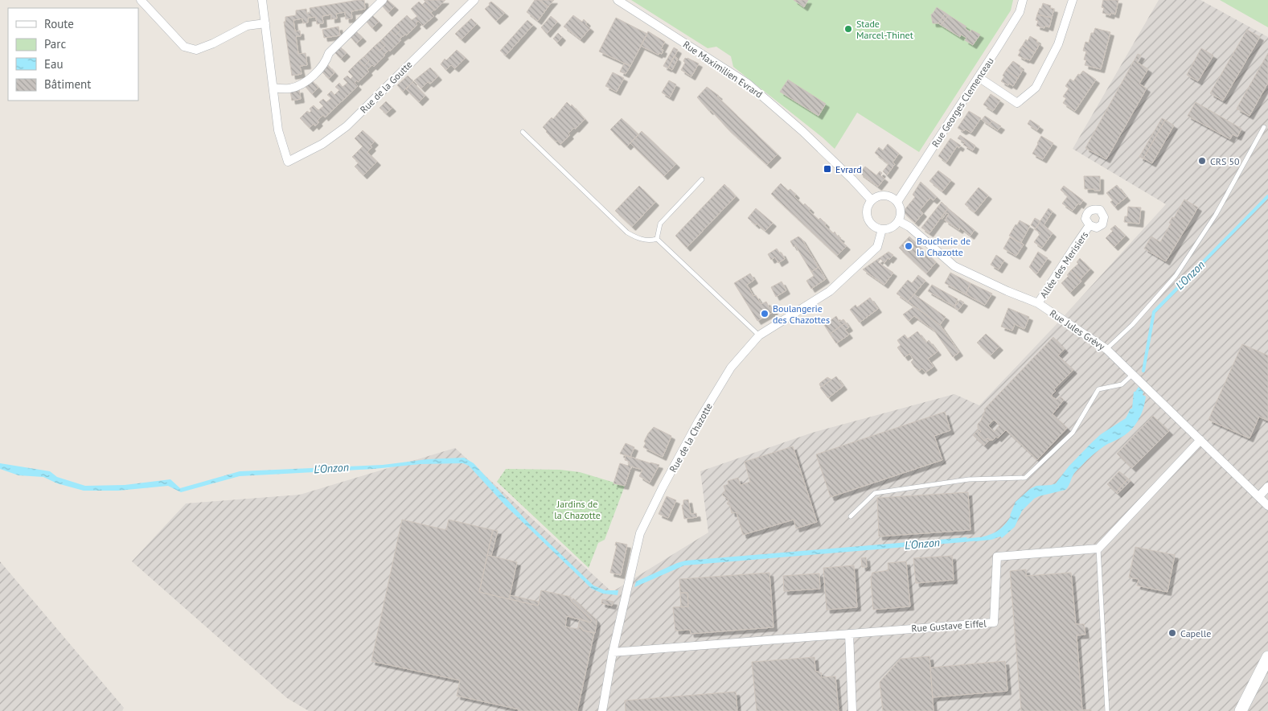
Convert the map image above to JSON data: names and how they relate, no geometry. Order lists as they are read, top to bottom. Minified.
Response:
{"streets":{"street":["Rue Maximilien Evrard","Rue de la Goutte","Rue Georges Clemenceau","Allée des Merisiers","Rue Jules Grévy","Rue de la Chazotte","Rue Gustave Eiffel"]},"crossings":[["Rue Maximilien Evrard","Rue Georges Clemenceau"],["Rue Maximilien Evrard","Rue Jules Grévy"],["Rue Maximilien Evrard","Rue de la Chazotte"],["Rue Georges Clemenceau","Rue Jules Grévy"],["Rue Georges Clemenceau","Rue de la Chazotte"],["Allée des Merisiers","Rue Jules Grévy"],["Rue Jules Grévy","Rue de la Chazotte"],["Rue de la Chazotte","Rue Gustave Eiffel"]],"water":["L'Onzon"],"parks":["Jardins de la Chazotte"],"places":{"other":["Stade Marcel-Thinet","CRS 50","Boucherie de la Chazotte","Boulangerie des Chazottes","Capelle"],"transit":["Evrard"]},"legend":["Route","Parc","Eau","Bâtiment"]}
